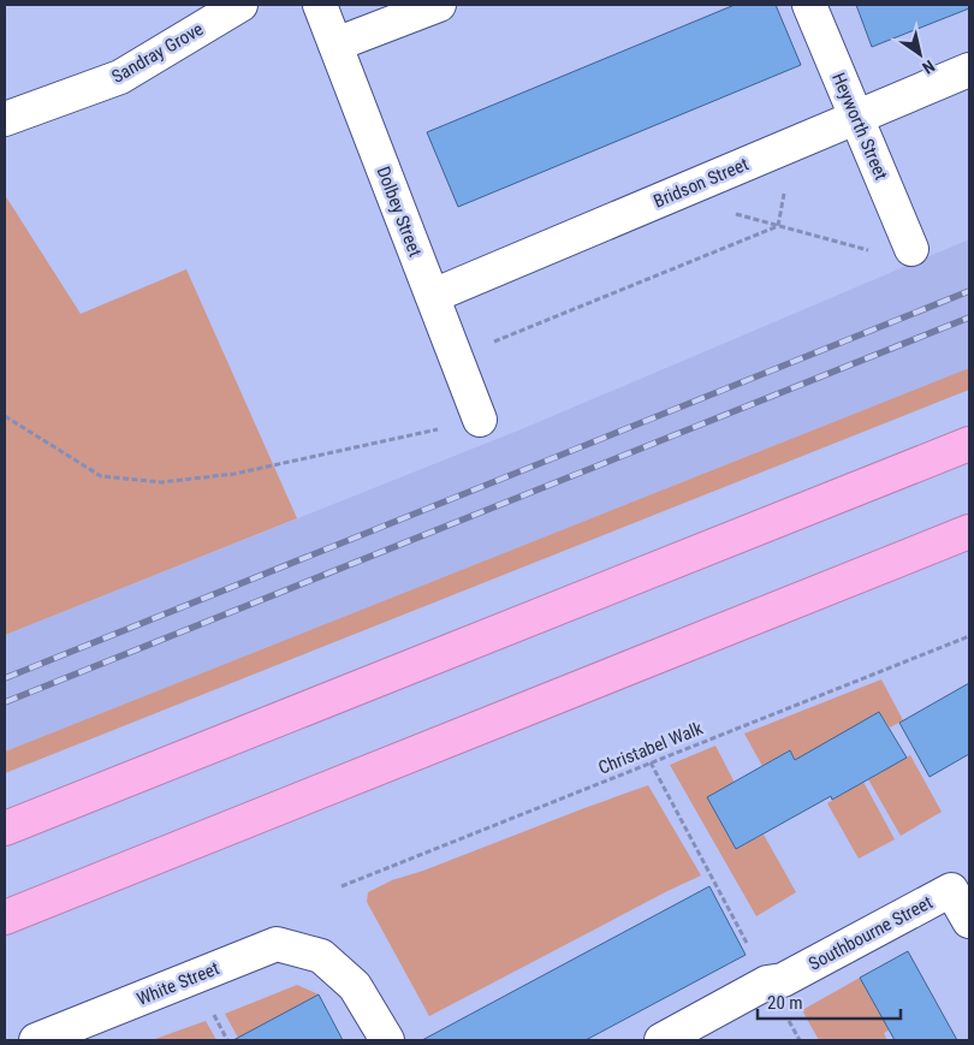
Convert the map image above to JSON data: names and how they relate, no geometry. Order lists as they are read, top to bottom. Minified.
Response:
{"streets":{"street":["Sandray Grove","Heyworth Street","Bridson Street","Dolbey Street","Southbourne Street","White Street"],"path":["Christabel Walk"]},"crossings":[["Heyworth Street","Bridson Street"],["Bridson Street","Dolbey Street"]],"scale_bar":"20 m","north":"bottom right"}
